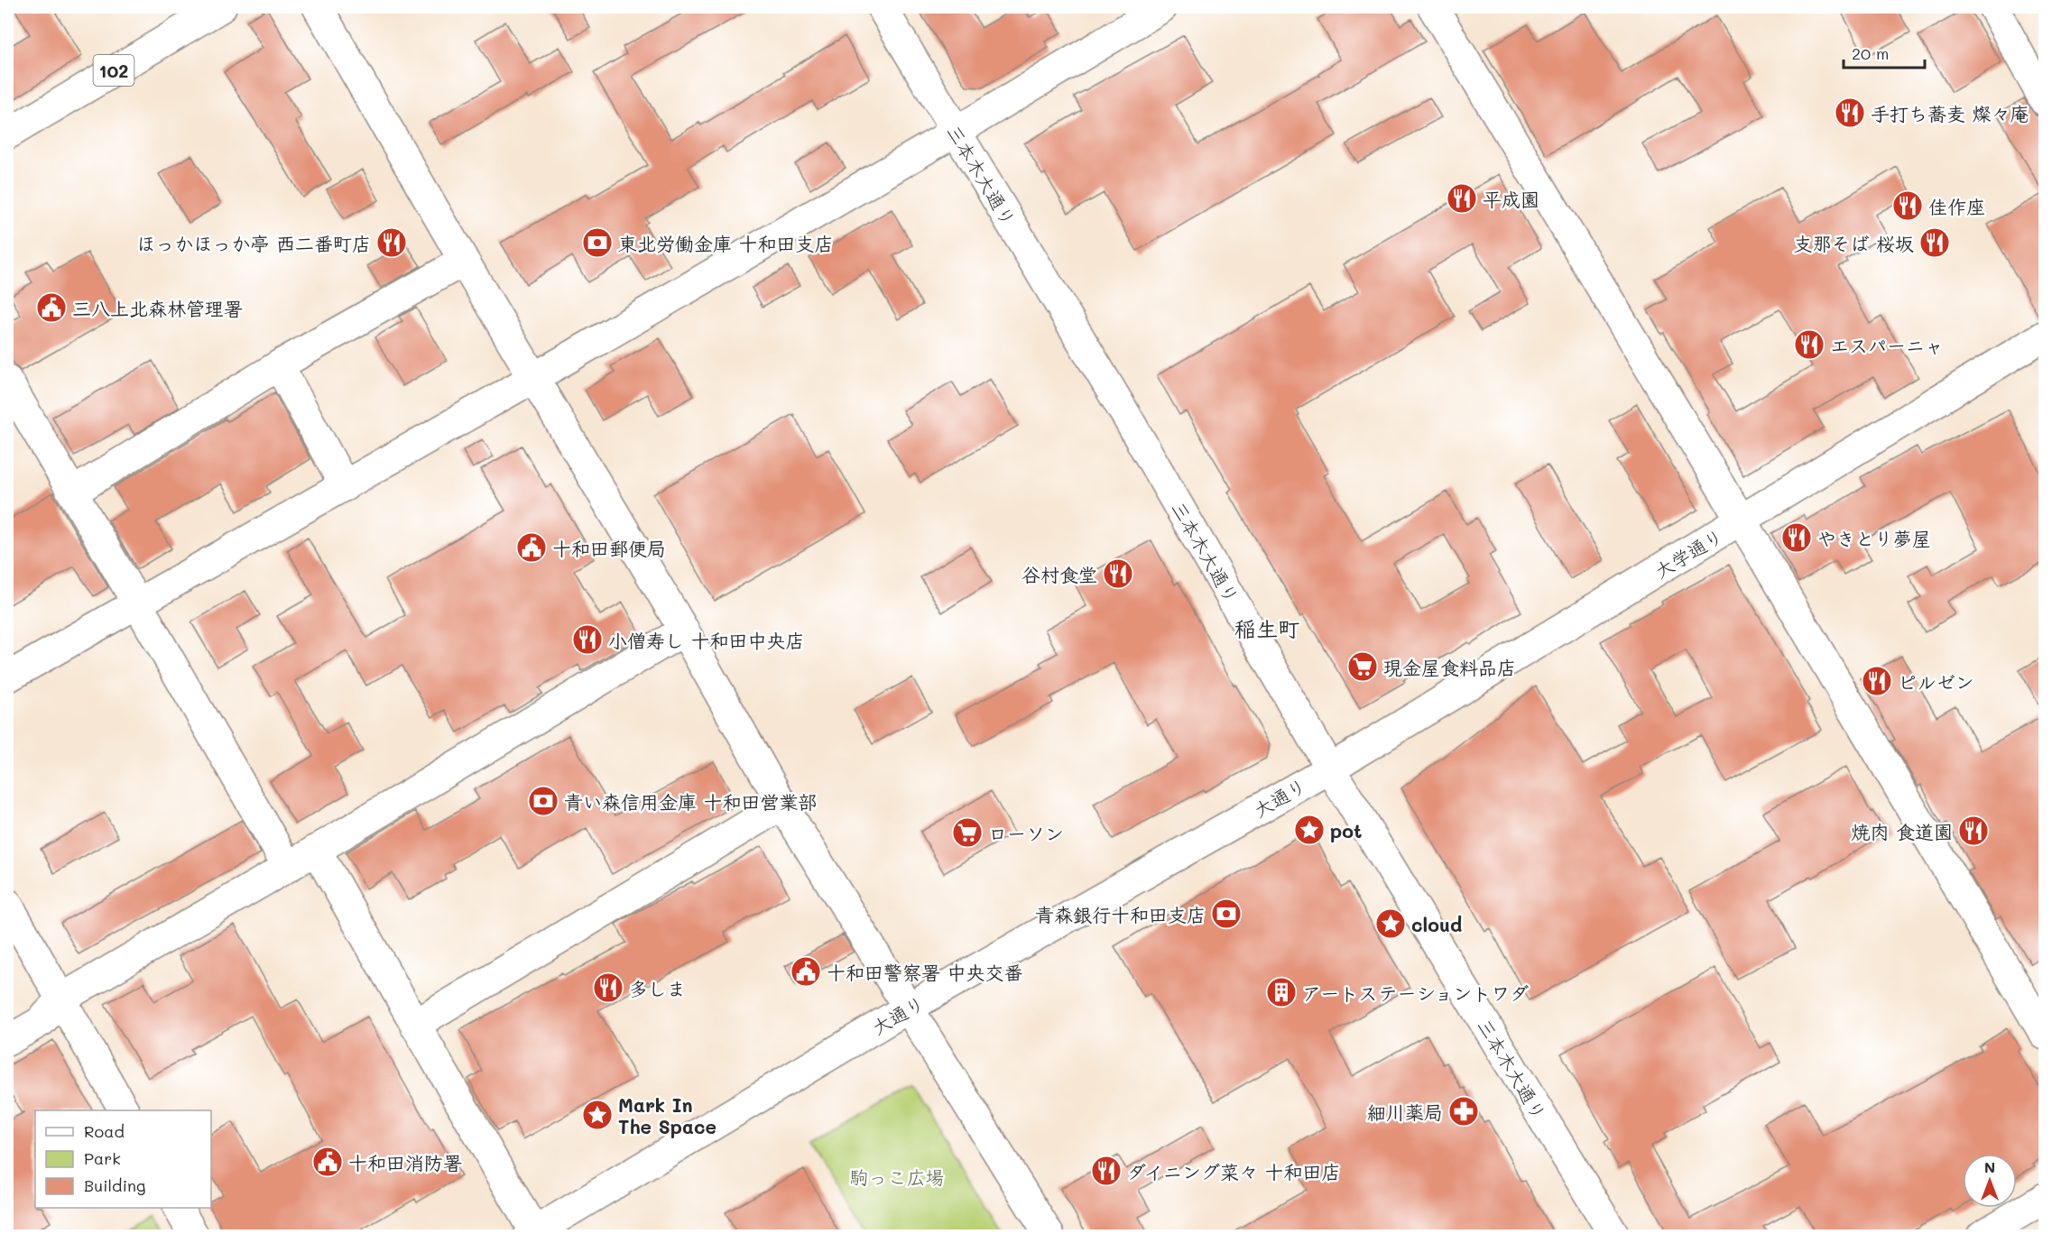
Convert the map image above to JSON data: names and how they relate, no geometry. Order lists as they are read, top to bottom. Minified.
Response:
{"streets":{"main road":["102","三本木大通り","大学通り","大通り"]},"crossings":[["三本木大通り","大学通り"],["三本木大通り","大通り"],["大学通り","大通り"]],"districts":["稲生町"],"parks":["駒っこ広場"],"places":{"restaurant":["手打ち蕎麦 燦々庵","平成園","佳作座","ほっかほっか亭 西二番町店","支那そば 桜坂","エスパーニャ","やきとり夢屋","谷村食堂","小僧寿し 十和田中央店","ピルゼン","焼肉 食道園","多しま","ダイニング菜々 十和田店"],"bank":["東北労働金庫 十和田支店","青い森信用金庫 十和田営業部","青森銀行十和田支店"],"public building":["三八上北森林管理署","十和田郵便局","十和田警察署 中央交番","十和田消防署"],"supermarket":["現金屋食料品店","ローソン"],"place":["pot","cloud","Mark In The Space"],"building":["アートステーショントワダ"],"pharmacy":["細川薬局"]},"legend":["Road","Park","Building"],"scale_bar":"20 m","north":"top"}
